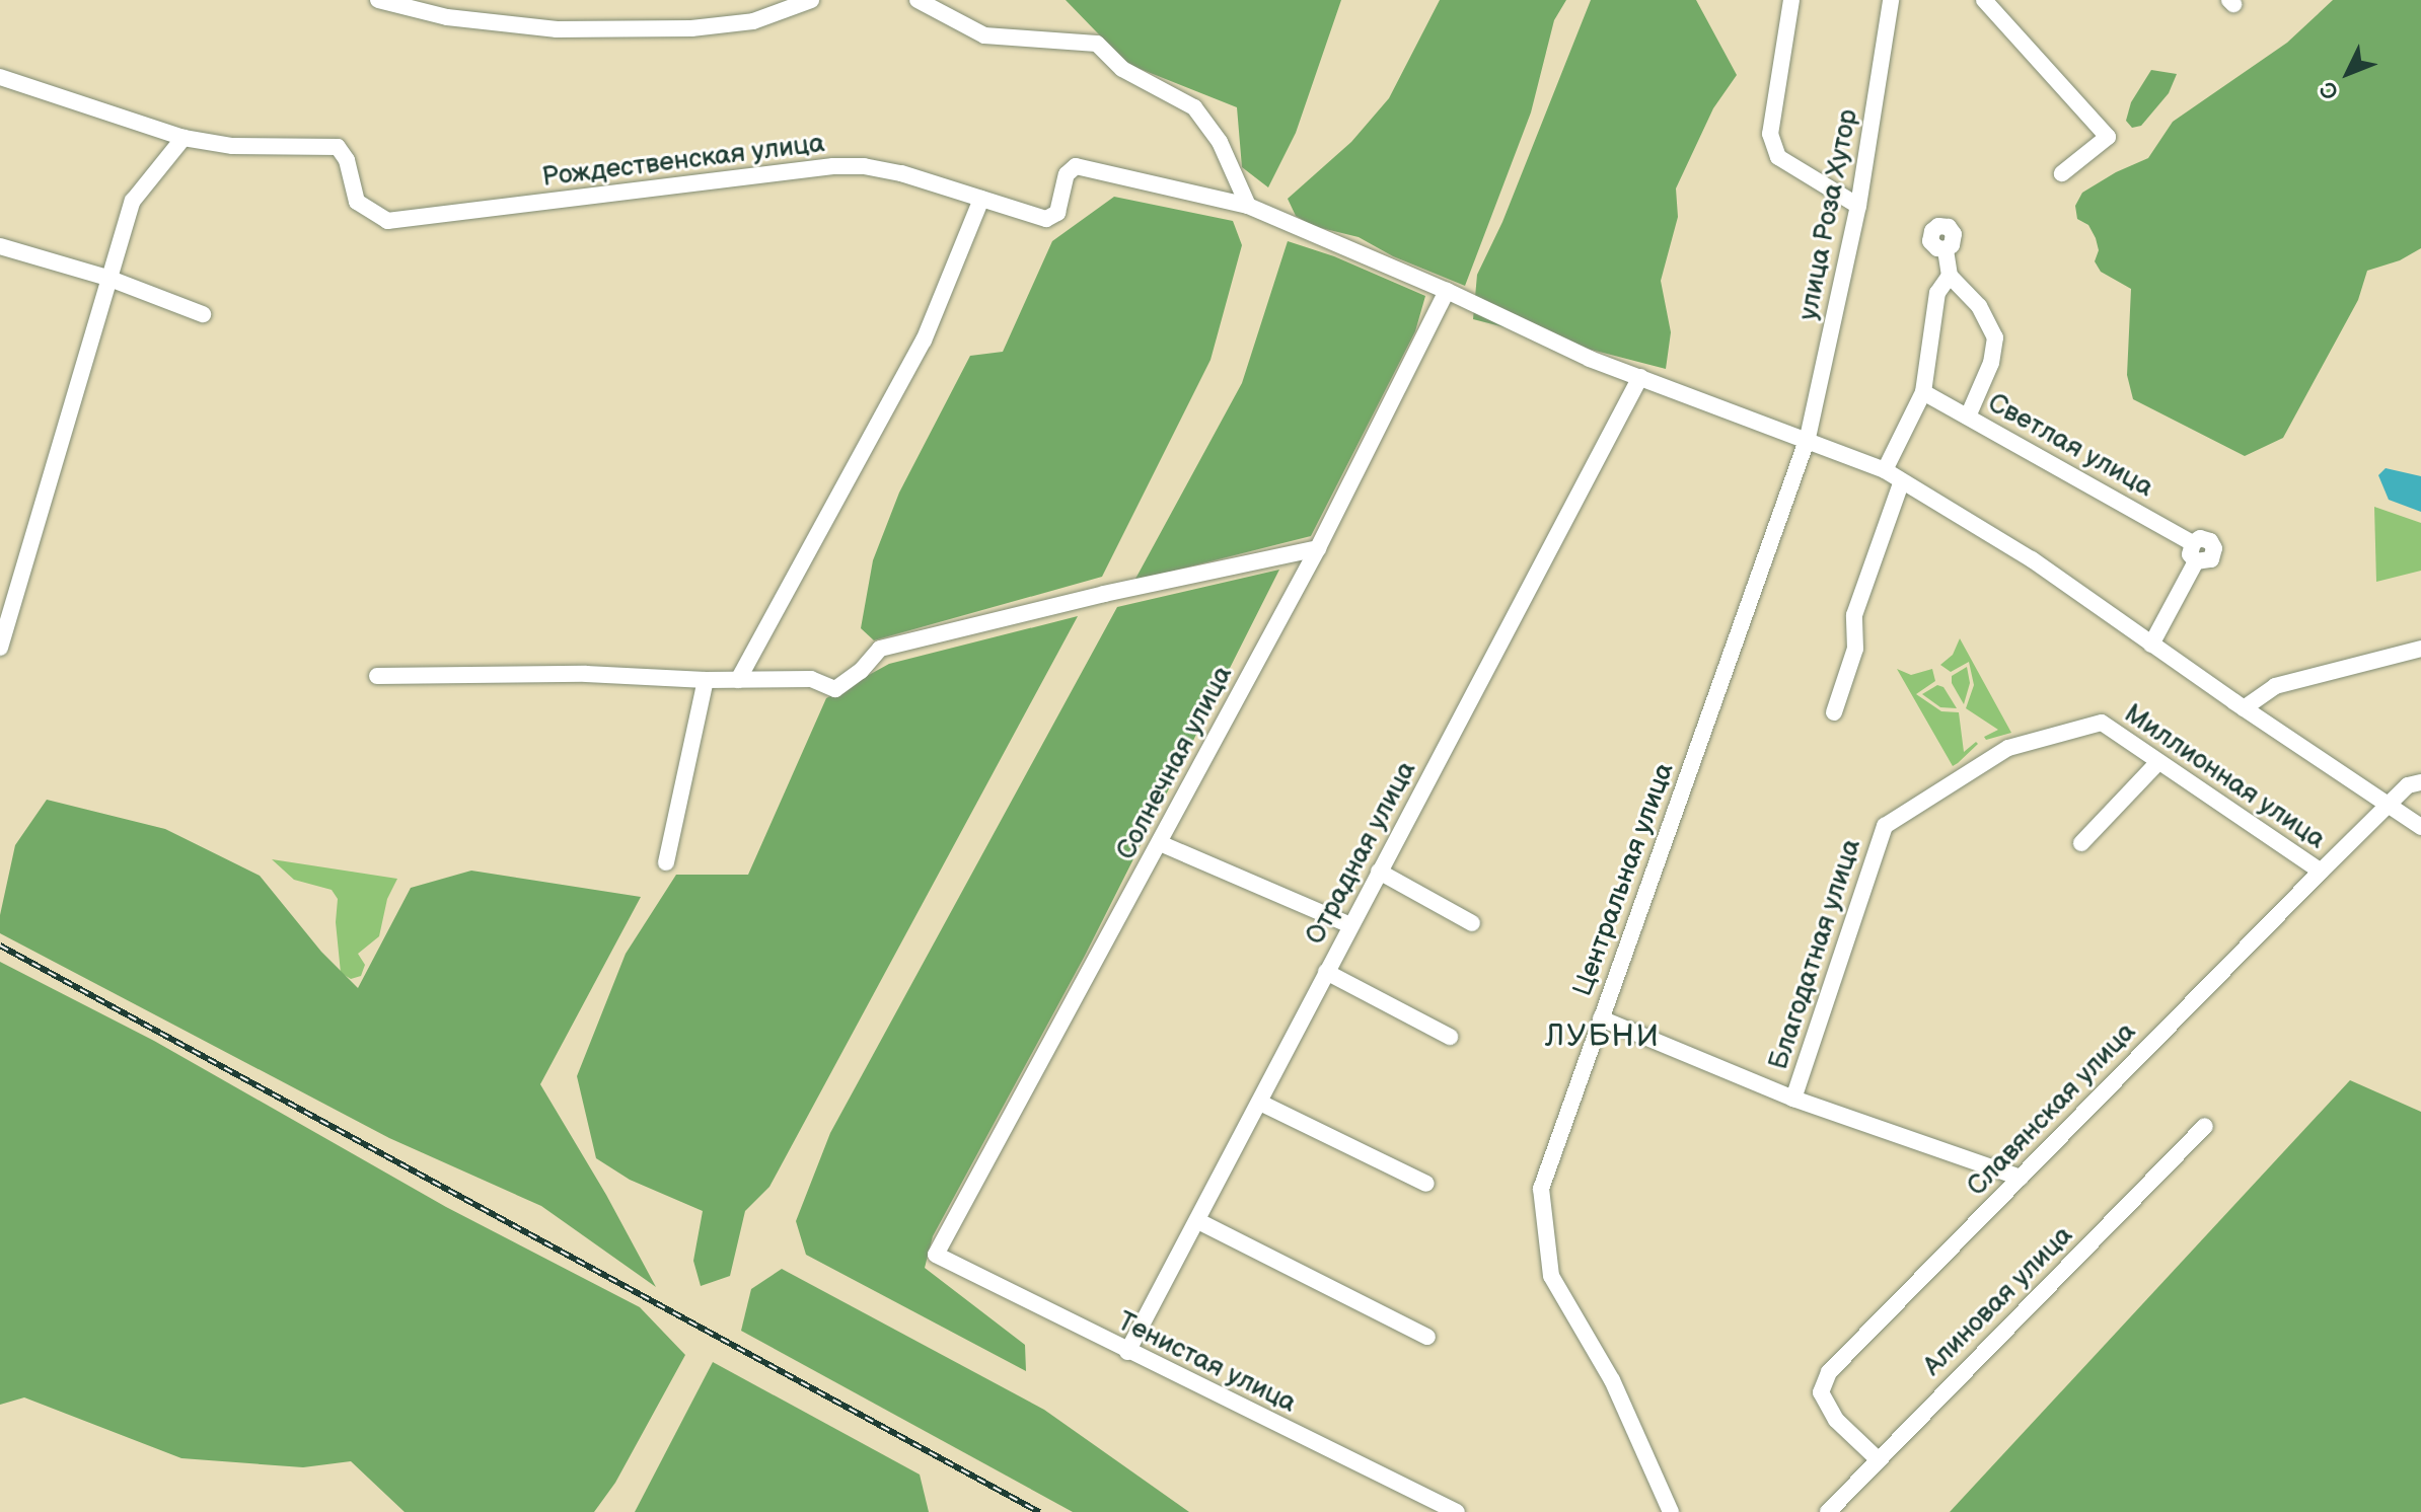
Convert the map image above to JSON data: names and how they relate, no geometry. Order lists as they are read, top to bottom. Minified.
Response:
{"streets":{"street":["Рождественская улица","улица Роза Хутор","Светлая улица","Солнечная улица","Миллионная улица","Отрадная улица","Центральная улица","Благодатная улица","Славянская улица","Алиновая улица","Тенистая улица"]},"crossings":[["улица Роза Хутор","Центральная улица"],["Солнечная улица","Тенистая улица"],["Миллионная улица","Благодатная улица"],["Миллионная улица","Славянская улица"],["Отрадная улица","Тенистая улица"],["Славянская улица","Алиновая улица"]],"districts":["ЛУБНИ"],"north":"bottom left"}
